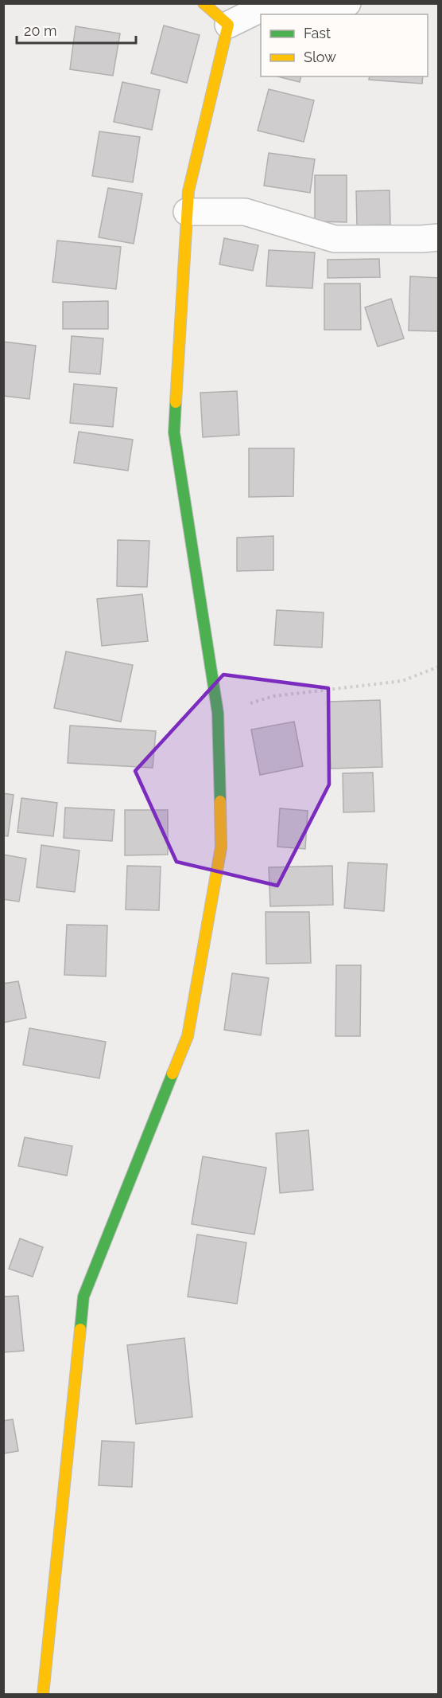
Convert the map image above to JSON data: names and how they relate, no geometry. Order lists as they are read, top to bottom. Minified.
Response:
{"legend":["Fast","Slow"],"scale_bar":"20 m"}
